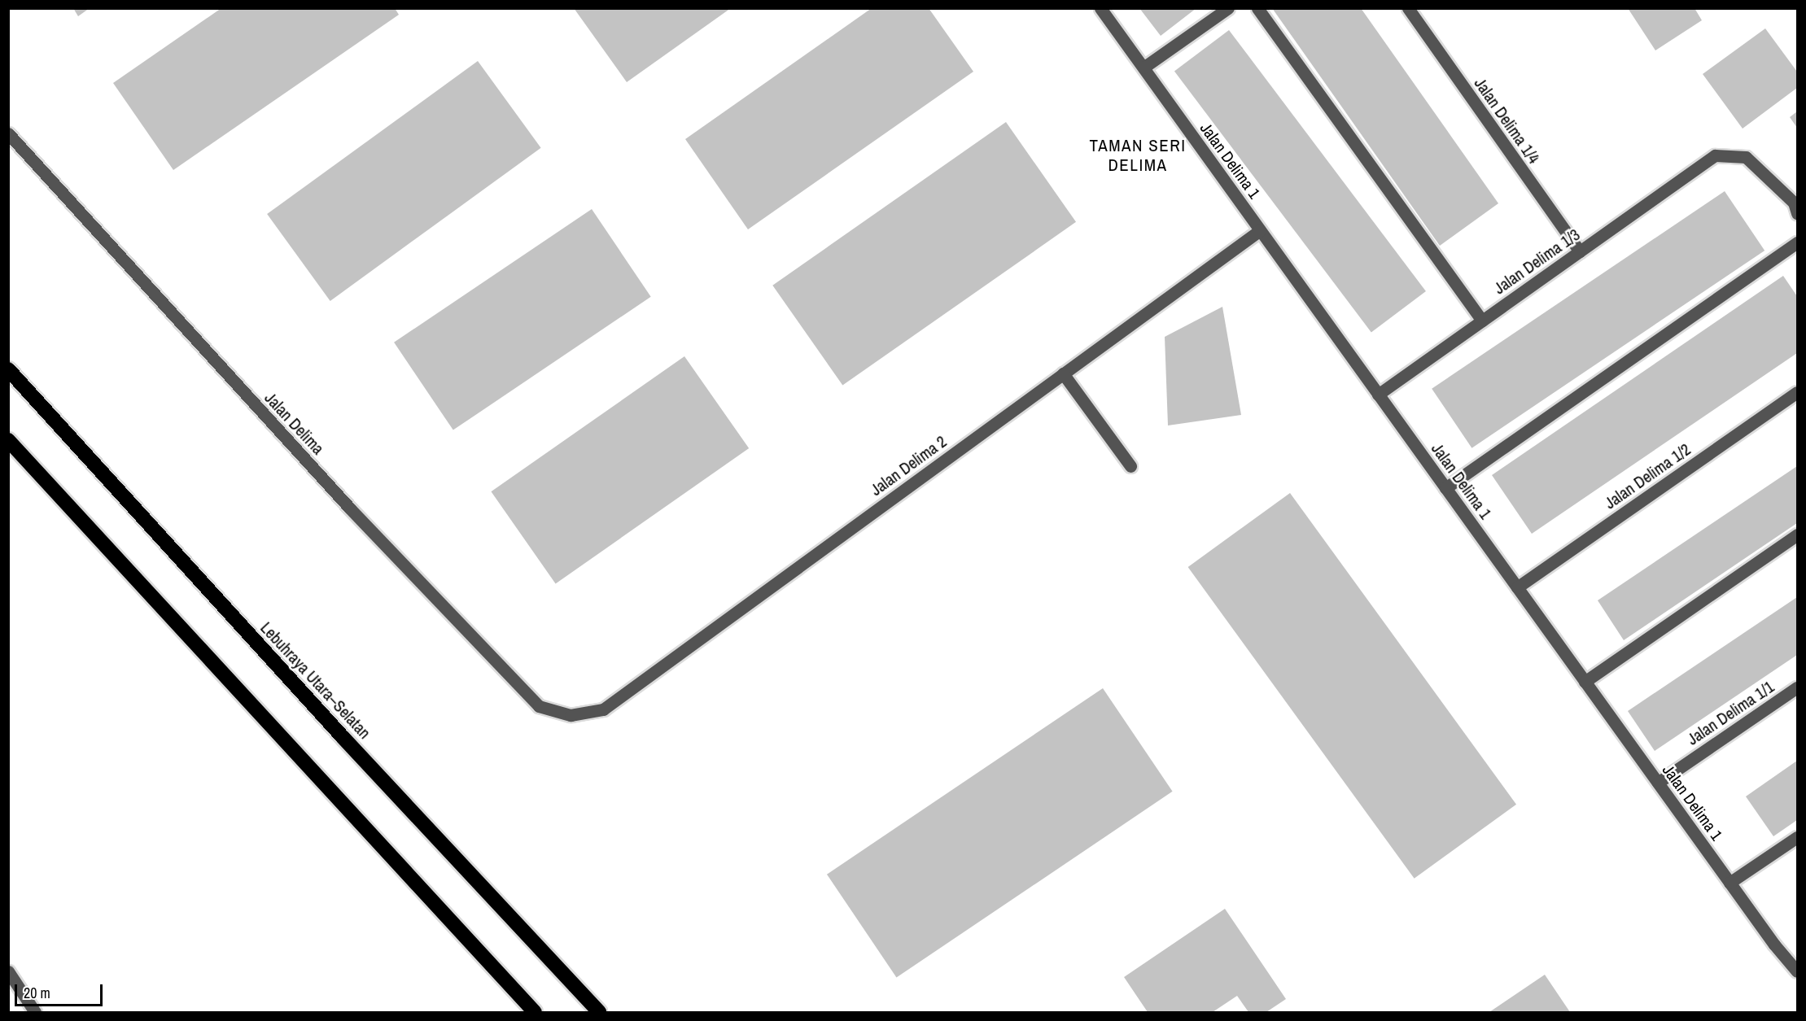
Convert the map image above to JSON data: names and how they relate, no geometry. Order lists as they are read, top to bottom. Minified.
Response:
{"streets":{"highway":["Lebuhraya Utara–Selatan"],"street":["Jalan Delima 1/4","Jalan Delima 1","Jalan Delima 1/3","Jalan Delima","Jalan Delima 2","Jalan Delima 1/2","Jalan Delima 1/1"]},"crossings":[["Jalan Delima 1/4","Jalan Delima 1/3"],["Jalan Delima 1","Jalan Delima 1/3"],["Jalan Delima 1","Jalan Delima 2"],["Jalan Delima 1","Jalan Delima 1/2"],["Jalan Delima 1","Jalan Delima 1/1"],["Jalan Delima","Jalan Delima 2"]],"districts":["TAMAN SERI DELIMA"],"scale_bar":"20 m"}
